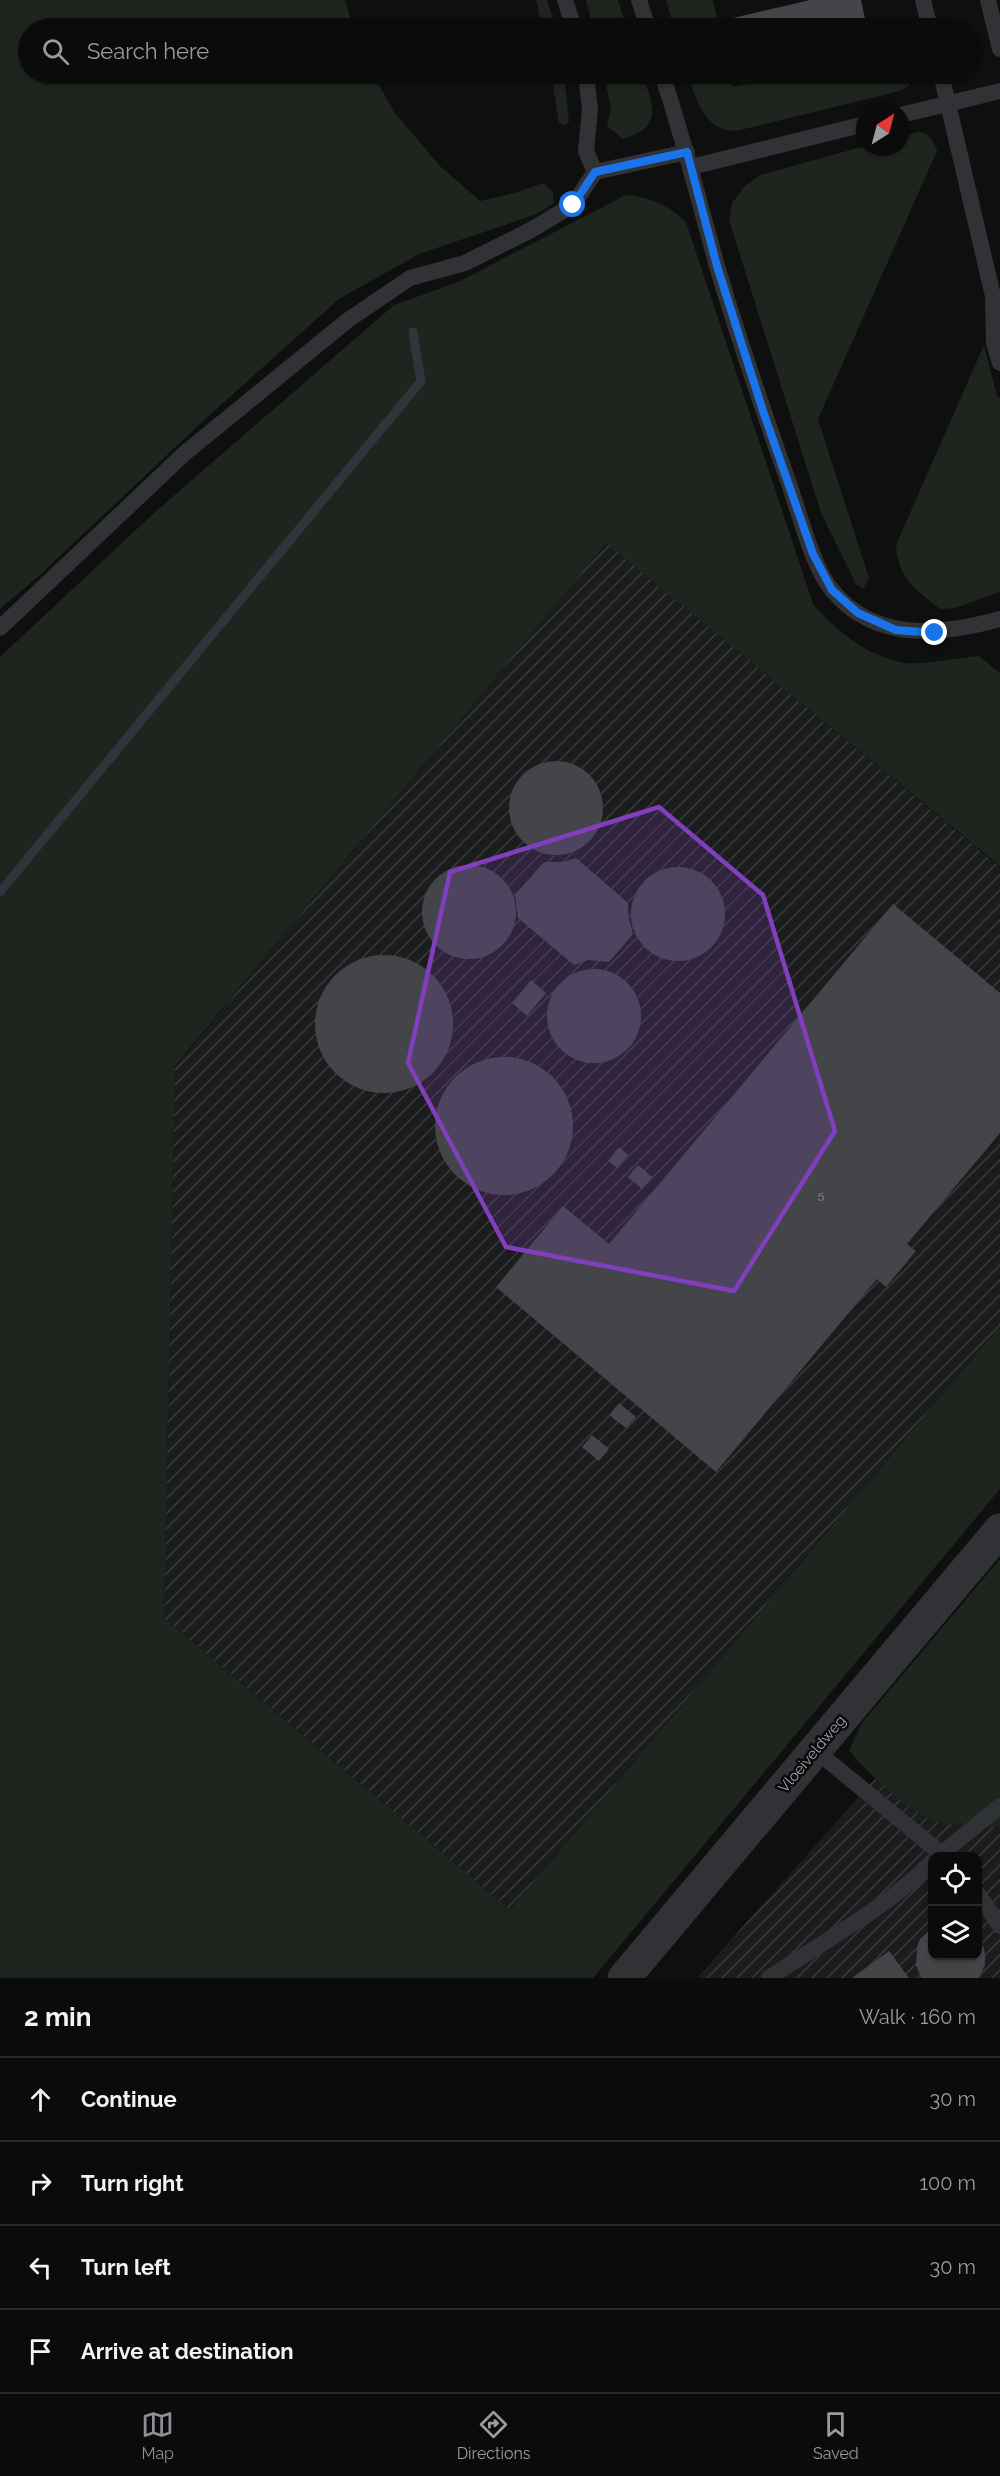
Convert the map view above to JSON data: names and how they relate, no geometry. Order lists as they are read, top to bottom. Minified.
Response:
{"streets":{"street":["Vloeiveldweg"]},"house_numbers":["5"],"north":"top right","page":{"search":"Search here","heading":["2 min","Walk · 160 m"],"list":[["Continue","30 m"],["Turn right","100 m"],["Turn left","30 m"],"Arrive at destination"],"nav":["Map","Directions","Saved"]}}
